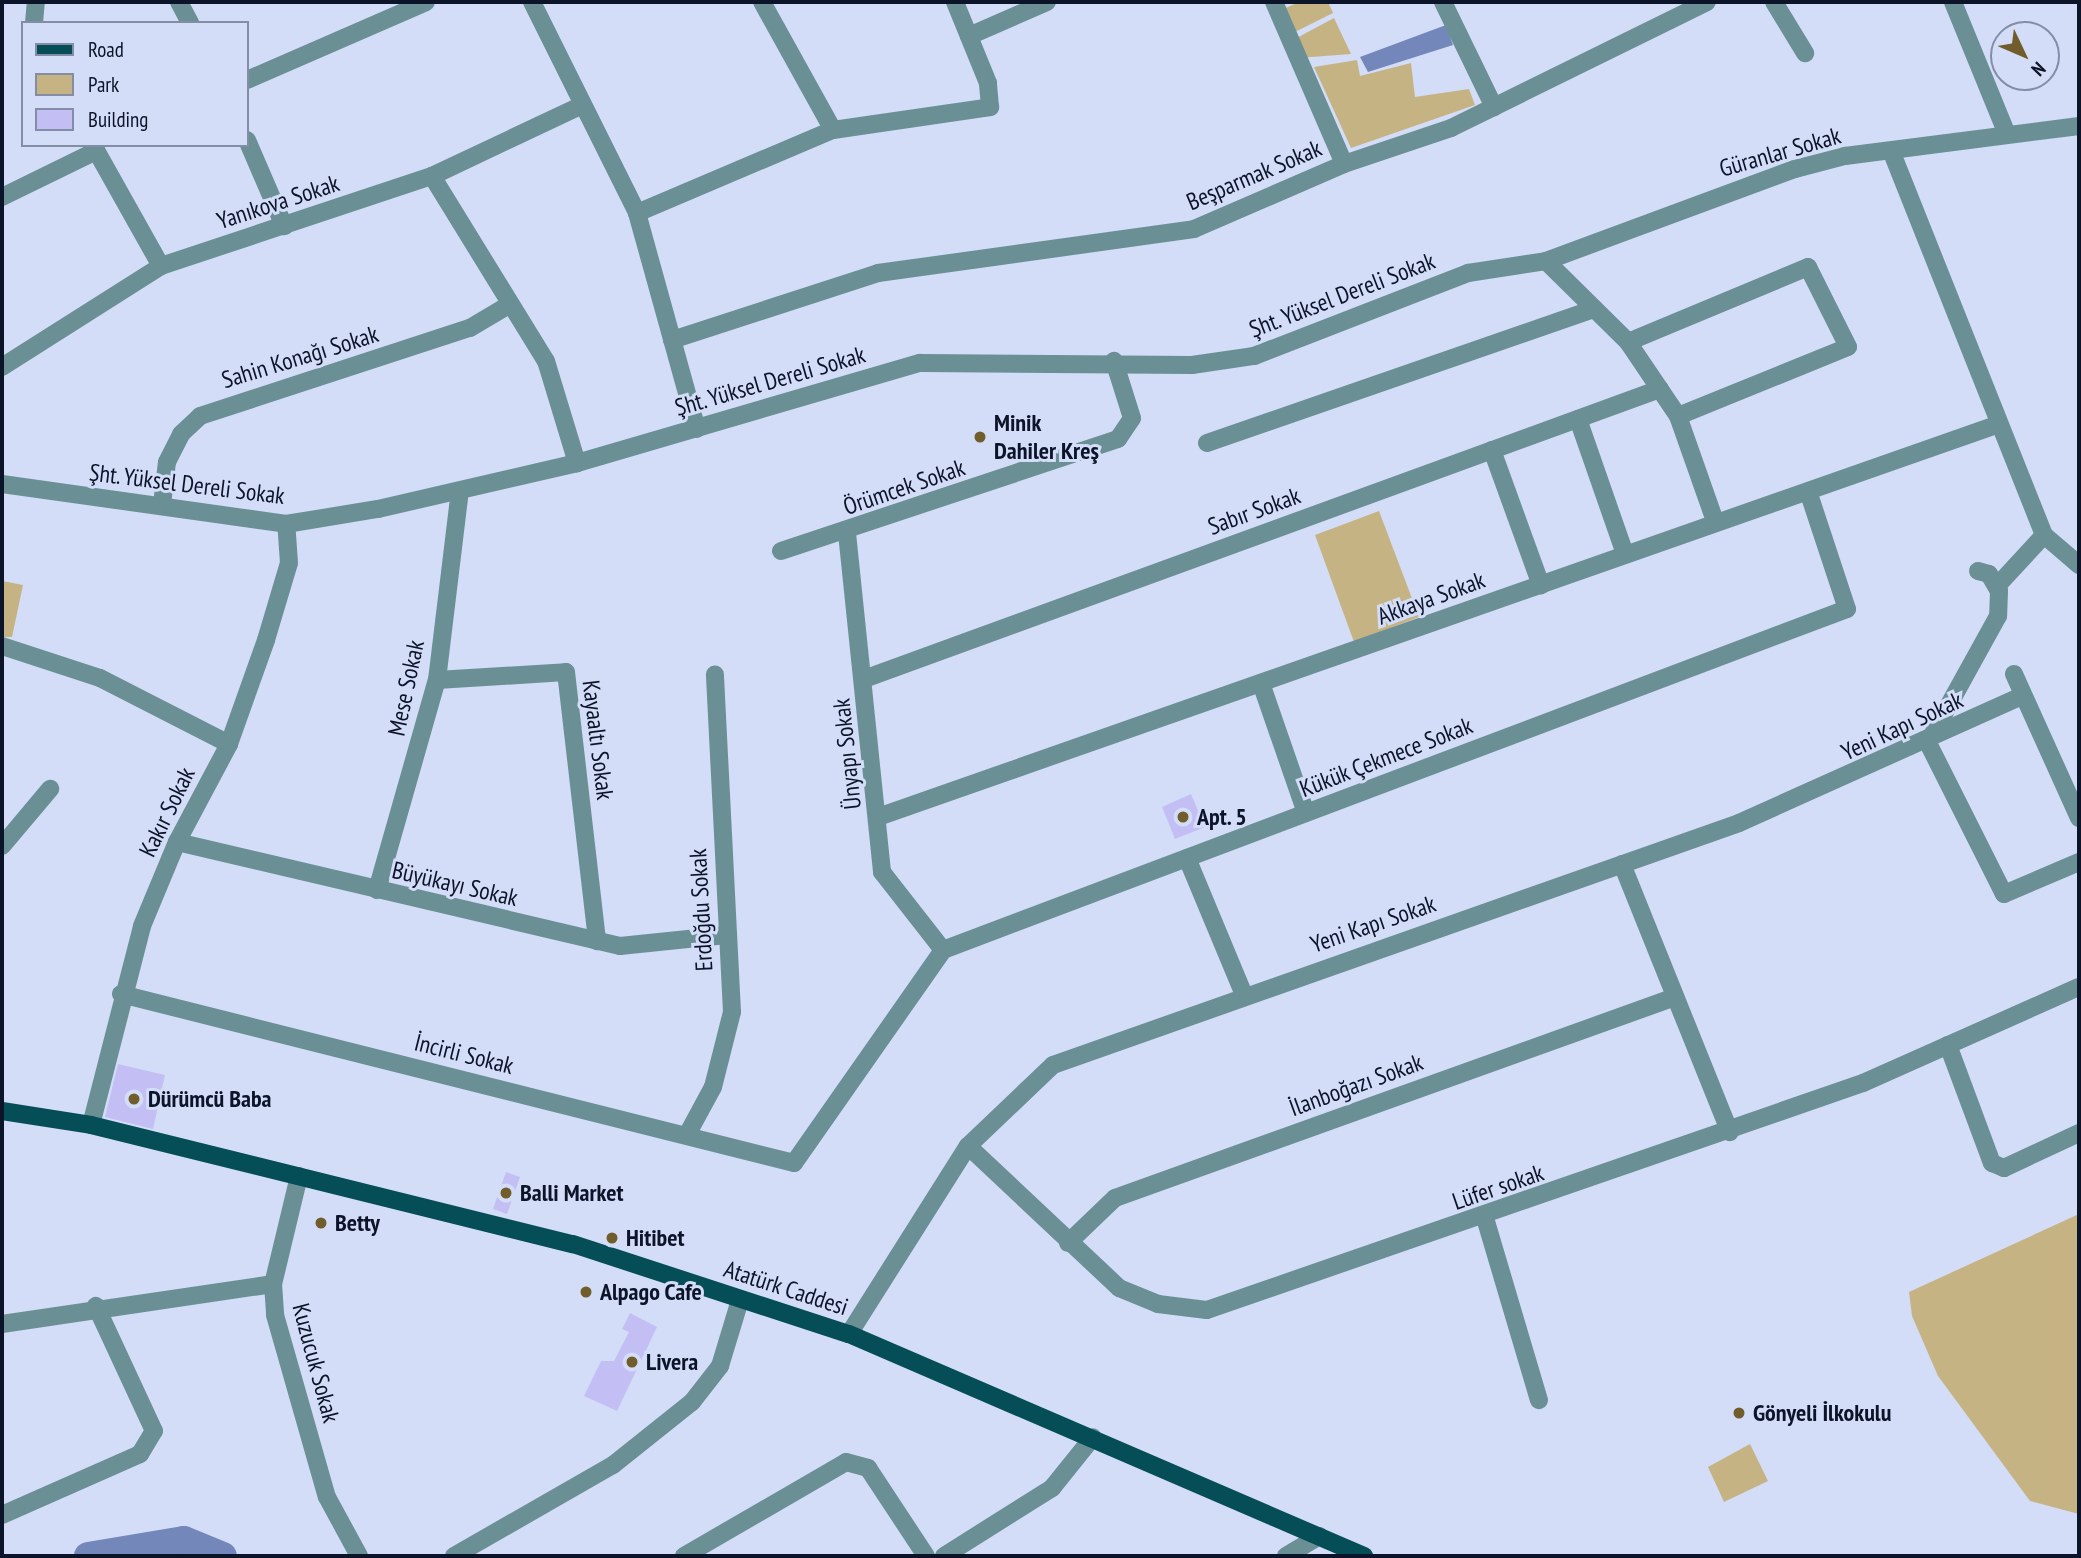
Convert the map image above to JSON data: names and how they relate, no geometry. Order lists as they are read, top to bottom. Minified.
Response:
{"streets":{"main road":["Atatürk Caddesi"],"street":["Güranlar Sokak","Beşparmak Sokak","Yanıkova Sokak","Şht. Yüksel Dereli Sokak","Sahin Konağı Sokak","Örümcek Sokak","Sabır Sokak","Akkaya Sokak","Mese Sokak","Yeni Kapı Sokak","Kayaaltı Sokak","Ünyapı Sokak","Kükük Çekmece Sokak","Kakır Sokak","Büyükayı Sokak","Erdoğdu Sokak","İncirli Sokak","İlanboğazı Sokak","Lüfer sokak","Kuzucuk Sokak"]},"crossings":[["Güranlar Sokak","Şht. Yüksel Dereli Sokak"],["Şht. Yüksel Dereli Sokak","Sahin Konağı Sokak"],["Şht. Yüksel Dereli Sokak","Örümcek Sokak"],["Şht. Yüksel Dereli Sokak","Mese Sokak"],["Şht. Yüksel Dereli Sokak","Kakır Sokak"],["Örümcek Sokak","Ünyapı Sokak"],["Sabır Sokak","Ünyapı Sokak"],["Akkaya Sokak","Ünyapı Sokak"],["Akkaya Sokak","Kükük Çekmece Sokak"],["Mese Sokak","Kayaaltı Sokak"],["Mese Sokak","Büyükayı Sokak"],["Yeni Kapı Sokak","Lüfer sokak"],["Yeni Kapı Sokak","Atatürk Caddesi"],["Kayaaltı Sokak","Büyükayı Sokak"],["Ünyapı Sokak","Kükük Çekmece Sokak"],["Ünyapı Sokak","İncirli Sokak"],["Kükük Çekmece Sokak","İncirli Sokak"],["Kakır Sokak","Büyükayı Sokak"],["Kakır Sokak","İncirli Sokak"],["Kakır Sokak","Atatürk Caddesi"],["Büyükayı Sokak","Erdoğdu Sokak"],["Erdoğdu Sokak","İncirli Sokak"],["İlanboğazı Sokak","Lüfer sokak"],["Atatürk Caddesi","Kuzucuk Sokak"]],"places":["Minik Dahiler Kreş","Apt. 5","Dürümcü Baba","Balli Market","Betty","Hitibet","Alpago Cafe","Livera","Gönyeli İlkokulu"],"legend":["Road","Park","Building"],"north":"bottom right"}
